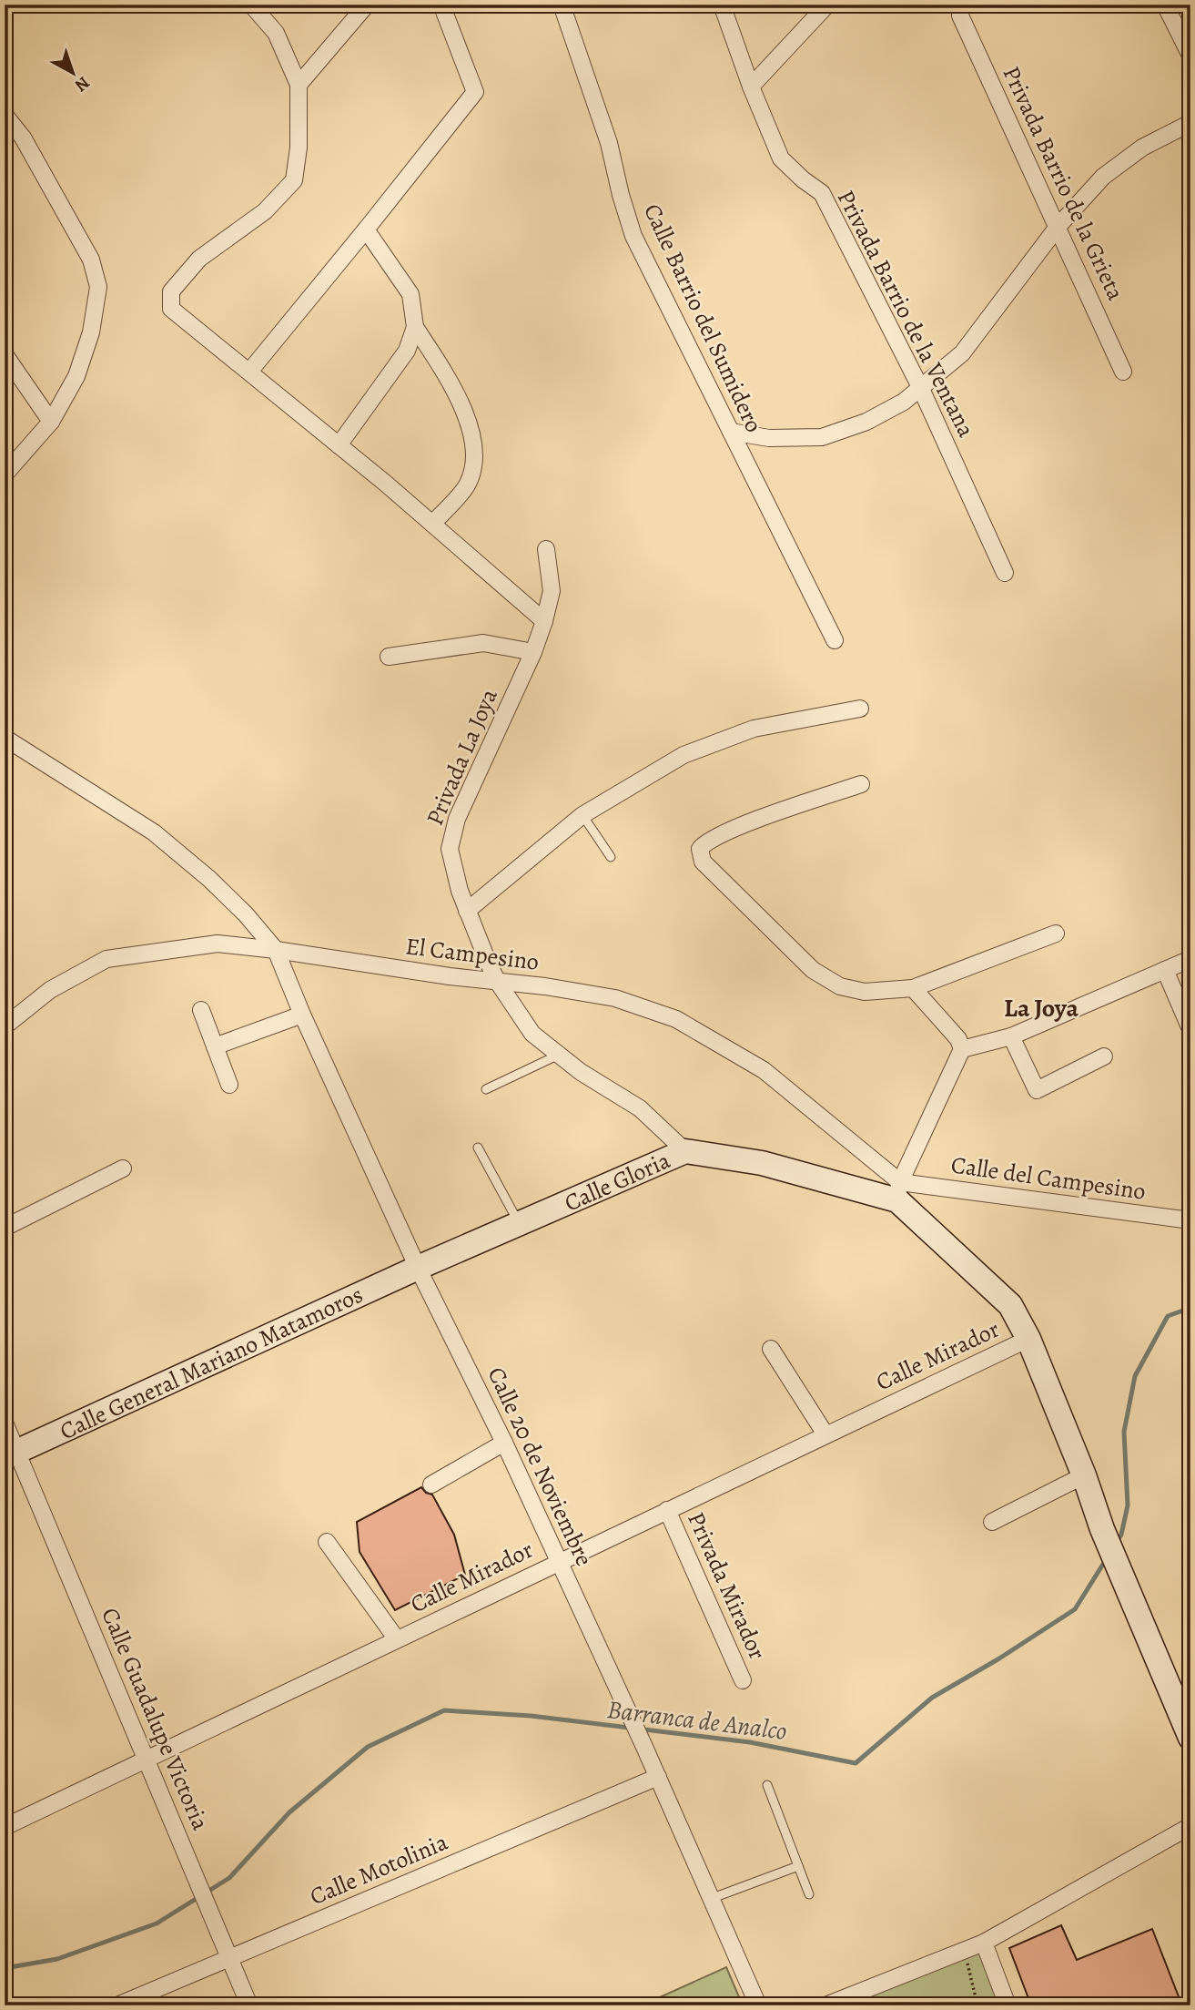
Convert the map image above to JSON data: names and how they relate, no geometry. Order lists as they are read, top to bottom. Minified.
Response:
{"streets":{"main road":["Calle Gloria","Calle General Mariano Matamoros"],"street":["Privada Barrio de la Grieta","Privada Barrio de la Ventana","Calle Barrio del Sumidero","Privada La Joya","El Campesino","Calle del Campesino","Calle Mirador","Calle 20 de Noviembre","Privada Mirador","Calle Guadalupe Victoria","Calle Motolinia"]},"crossings":[["Privada La Joya","El Campesino"],["Privada La Joya","Calle Gloria"],["El Campesino","Calle del Campesino"],["El Campesino","Calle Gloria"],["El Campesino","Calle 20 de Noviembre"],["Calle del Campesino","Calle Gloria"],["Calle Gloria","Calle General Mariano Matamoros"],["Calle Gloria","Calle 20 de Noviembre"],["Calle Mirador","Calle 20 de Noviembre"],["Calle Mirador","Privada Mirador"],["Calle Mirador","Calle Guadalupe Victoria"],["Calle General Mariano Matamoros","Calle 20 de Noviembre"],["Calle General Mariano Matamoros","Calle Guadalupe Victoria"],["Calle 20 de Noviembre","Calle Motolinia"],["Calle Guadalupe Victoria","Calle Motolinia"]],"districts":["La Joya"],"water":["Barranca de Analco"],"north":"bottom right"}
